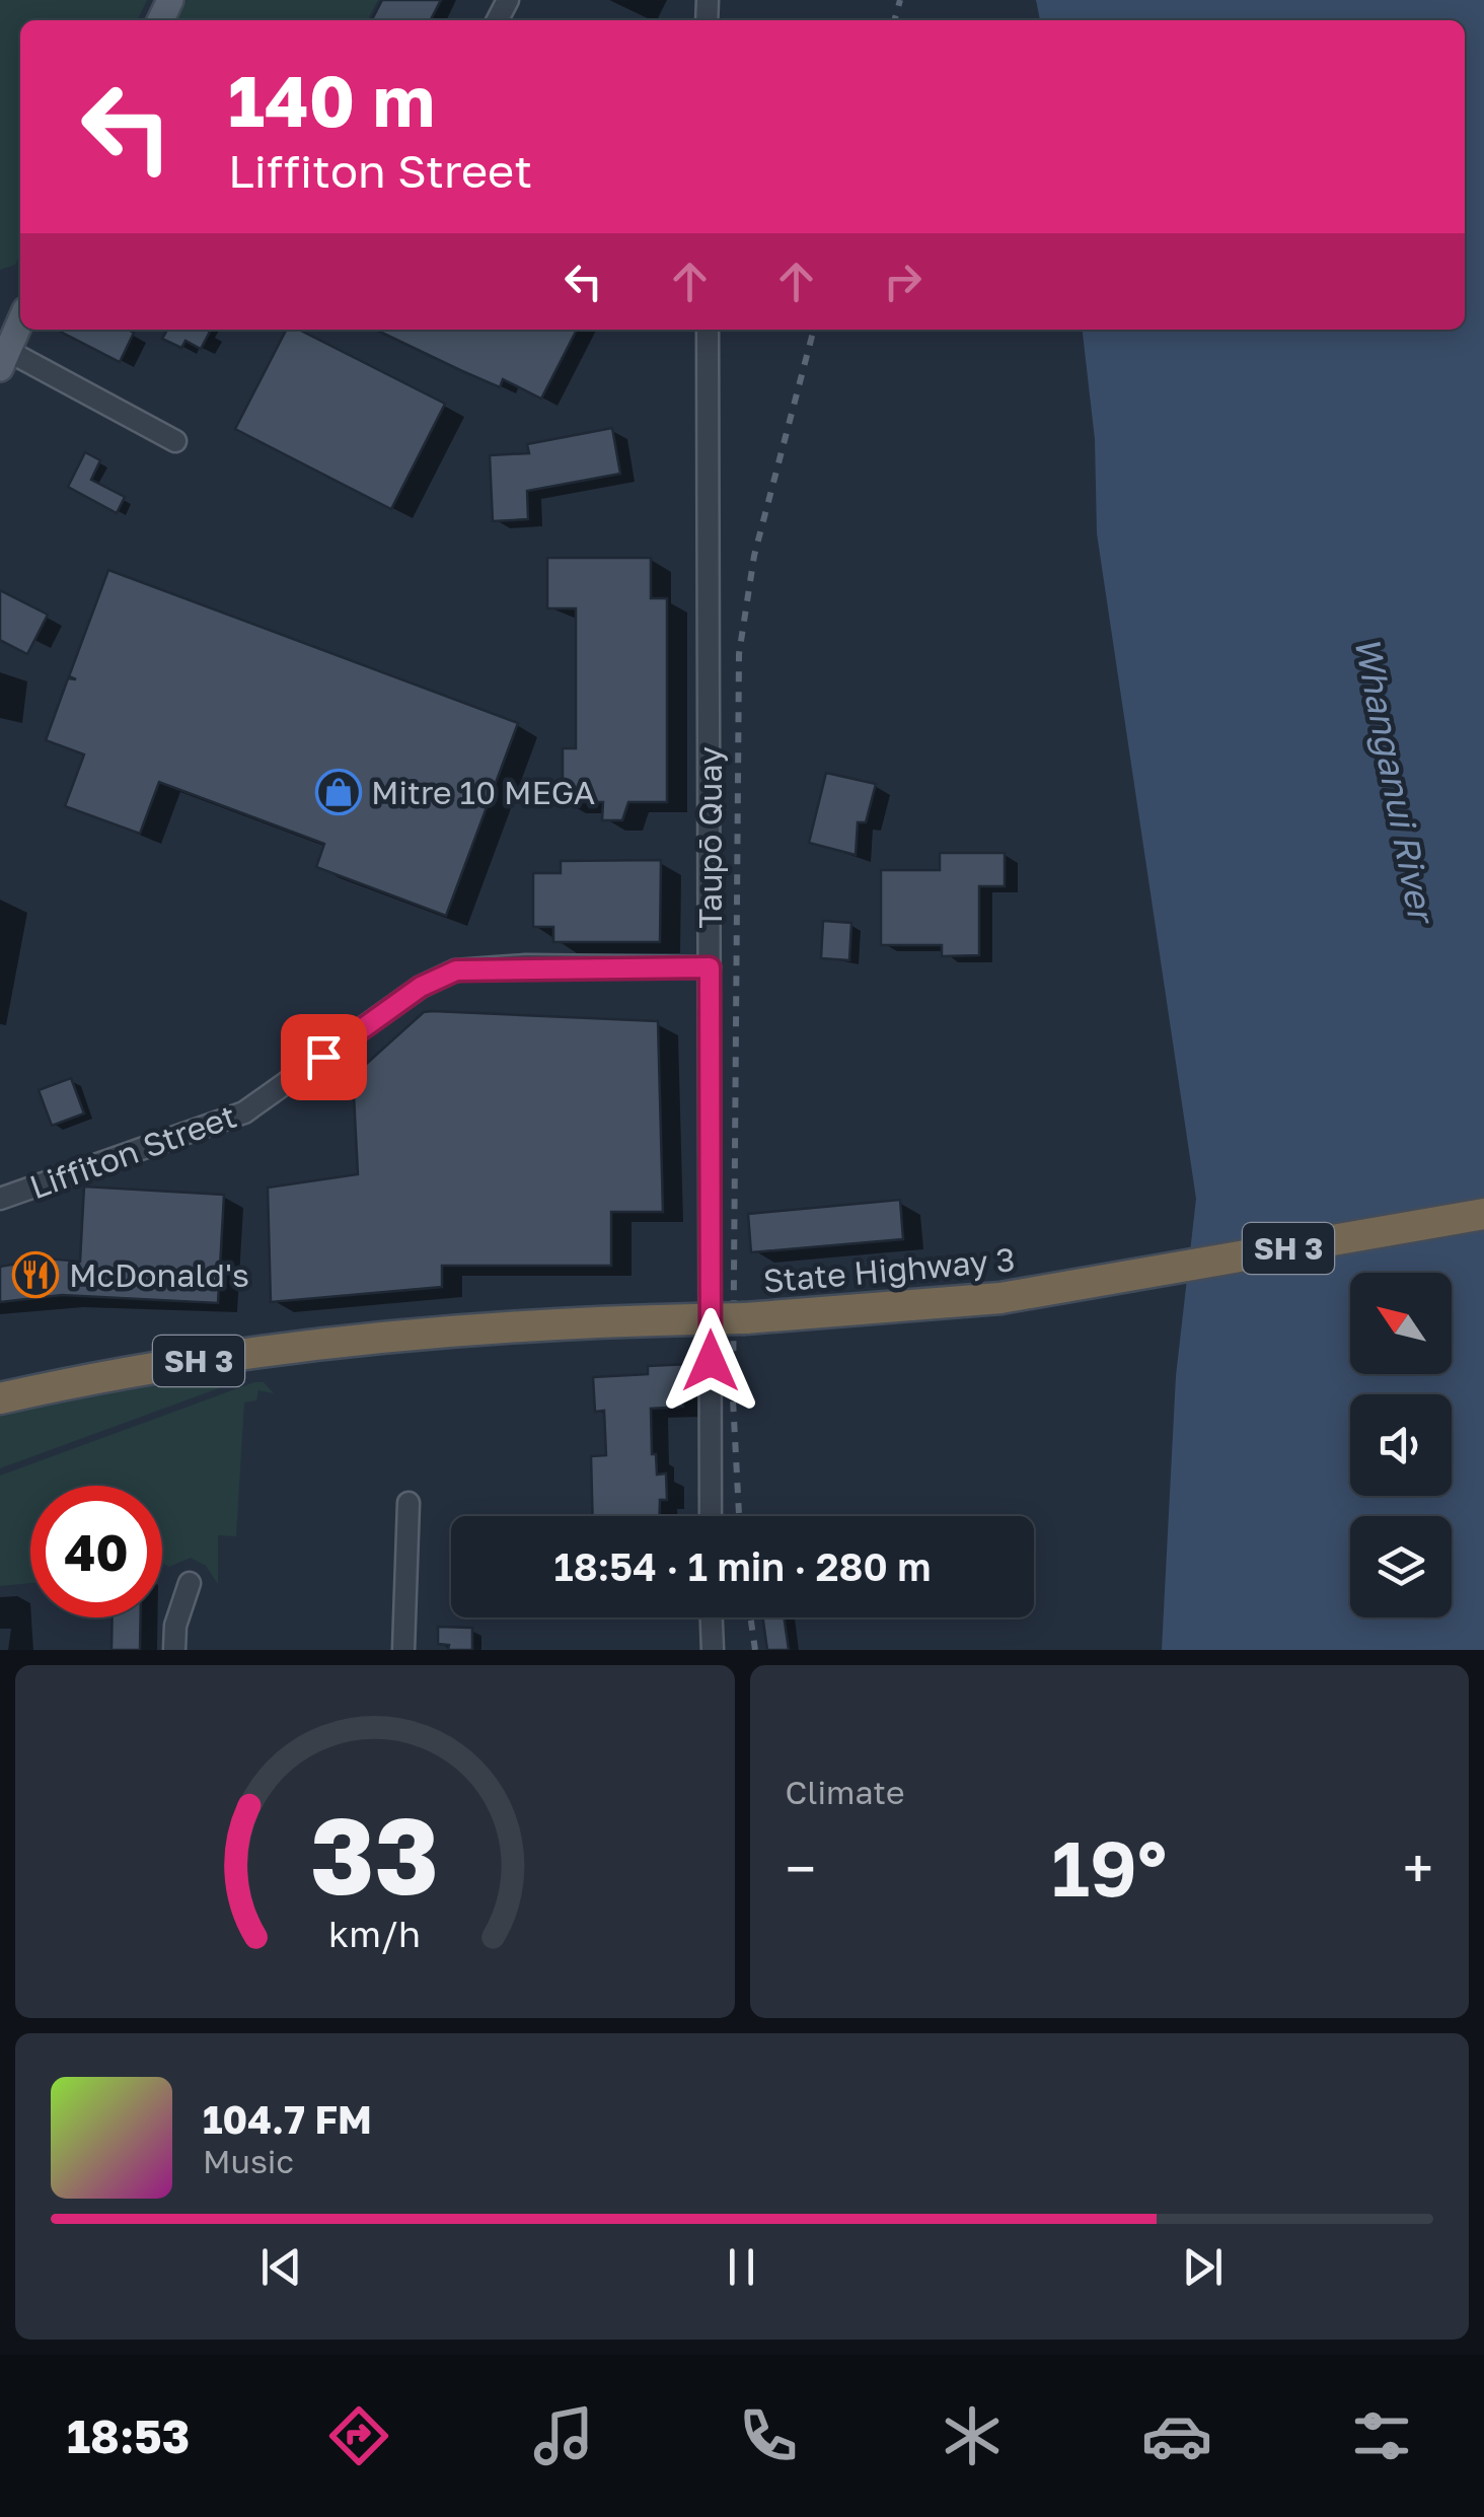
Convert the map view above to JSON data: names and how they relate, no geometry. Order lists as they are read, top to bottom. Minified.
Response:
{"streets":{"highway":["SH 3","State Highway 3"],"street":["Taupō Quay","Liffiton Street"]},"crossings":[["Taupō Quay","Liffiton Street"]],"water":["Whanganui River"],"places":{"shop":["Mitre 10 MEGA"],"restaurant":["McDonald's"]},"north":"top left","page":{"turn":["140 m","Liffiton Street"],"limit":"40","trip":"18:54 · 1 min · 280 m","tile":"Climate","heat":["−","19°","+"],"song":["104.7 FM","Music"],"tabs":"18:53","gauge":["33","km/h"]}}
